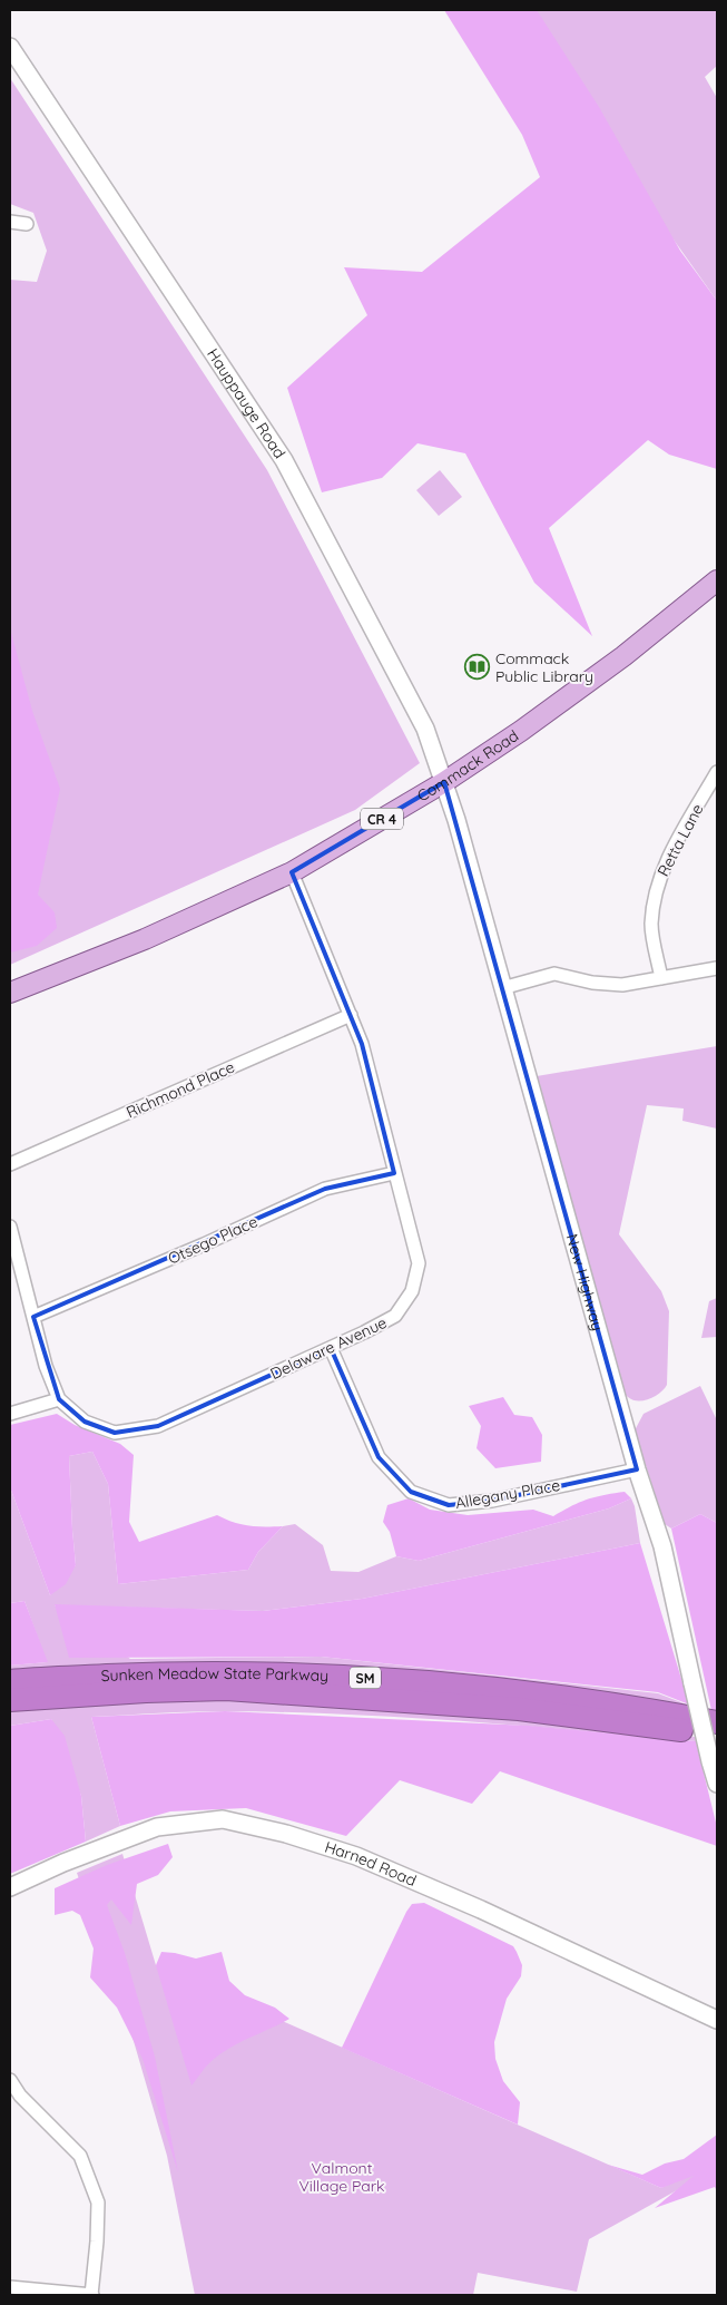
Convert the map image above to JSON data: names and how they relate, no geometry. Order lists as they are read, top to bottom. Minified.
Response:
{"streets":{"highway":["Sunken Meadow State Parkway","SM"],"main road":["Commack Road","CR 4"],"street":["Hauppauge Road","Retta Lane","Richmond Place","Otsego Place","New Highway","Delaware Avenue","Allegany Place","Harned Road"]},"crossings":[["Hauppauge Road","Commack Road"],["Hauppauge Road","New Highway"],["Commack Road","New Highway"],["Commack Road","Delaware Avenue"],["Richmond Place","Delaware Avenue"],["Otsego Place","Delaware Avenue"],["New Highway","Allegany Place"],["Delaware Avenue","Allegany Place"]],"parks":["Valmont Village Park"],"places":{"library":["Commack Public Library"]}}
